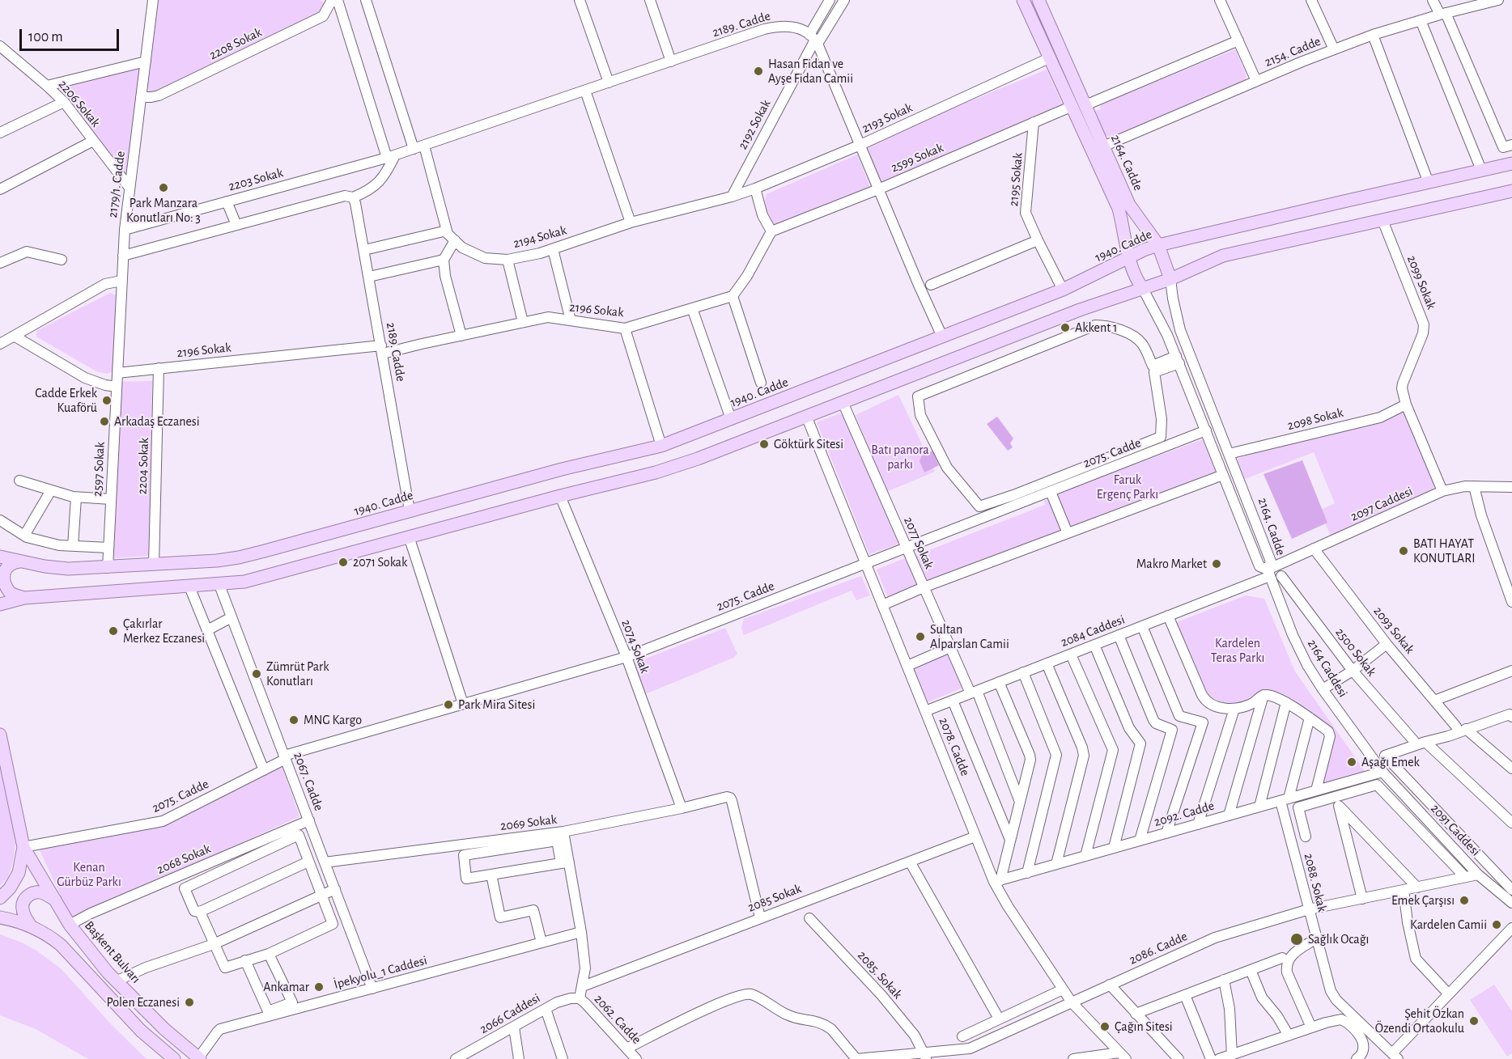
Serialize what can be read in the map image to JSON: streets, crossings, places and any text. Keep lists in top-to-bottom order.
{
  "streets": {
    "main road": ["2164. Cadde", "1940. Cadde", "Başkent Bulvarı"],
    "street": [
      "2189. Cadde",
      "2208 Sokak",
      "2154. Cadde",
      "2206 Sokak",
      "2193 Sokak",
      "2192 Sokak",
      "2599 Sokak",
      "2203 Sokak",
      "2195 Sokak",
      "2179/1. Cadde",
      "2194 Sokak",
      "2099 Sokak",
      "2196 Sokak",
      "2098 Sokak",
      "2075. Cadde",
      "2204 Sokak",
      "2597 Sokak",
      "2097 Caddesi",
      "2077 Sokak",
      "2093 Sokak",
      "2084 Caddesi",
      "2074 Sokak",
      "2500 Sokak",
      "2164 Caddesi",
      "2078. Cadde",
      "2067. Cadde",
      "2092. Cadde",
      "2069 Sokak",
      "2091 Caddesi",
      "2068 Sokak",
      "2088. Sokak",
      "2085 Sokak",
      "2086. Cadde",
      "İpekyolu_1 Caddesi",
      "2085. Sokak",
      "2066 Caddesi",
      "2062. Cadde"
    ]
  },
  "crossings": [
    ["2189. Cadde", "2192 Sokak"],
    ["2189. Cadde", "2203 Sokak"],
    ["2189. Cadde", "2194 Sokak"],
    ["2189. Cadde", "1940. Cadde"],
    ["2189. Cadde", "2196 Sokak"],
    ["2208 Sokak", "2179/1. Cadde"],
    ["2154. Cadde", "2164. Cadde"],
    ["2206 Sokak", "2179/1. Cadde"],
    ["2193 Sokak", "2192 Sokak"],
    ["2193 Sokak", "2164. Cadde"],
    ["2193 Sokak", "2194 Sokak"],
    ["2192 Sokak", "2194 Sokak"],
    ["2599 Sokak", "2164. Cadde"],
    ["2599 Sokak", "2195 Sokak"],
    ["2164. Cadde", "1940. Cadde"],
    ["2164. Cadde", "2098 Sokak"],
    ["2164. Cadde", "2075. Cadde"],
    ["2164. Cadde", "2097 Caddesi"],
    ["2164. Cadde", "2084 Caddesi"],
    ["2164. Cadde", "2164 Caddesi"],
    ["2203 Sokak", "2179/1. Cadde"],
    ["2195 Sokak", "1940. Cadde"],
    ["2179/1. Cadde", "2196 Sokak"],
    ["2179/1. Cadde", "2597 Sokak"],
    ["1940. Cadde", "2204 Sokak"],
    ["1940. Cadde", "2597 Sokak"],
    ["2099 Sokak", "2098 Sokak"],
    ["2099 Sokak", "2097 Caddesi"],
    ["2196 Sokak", "2204 Sokak"],
    ["2196 Sokak", "2597 Sokak"],
    ["2075. Cadde", "2077 Sokak"],
    ["2075. Cadde", "2074 Sokak"],
    ["2075. Cadde", "2078. Cadde"],
    ["2075. Cadde", "2067. Cadde"],
    ["2075. Cadde", "Başkent Bulvarı"],
    ["2097 Caddesi", "2093 Sokak"],
    ["2097 Caddesi", "2084 Caddesi"],
    ["2097 Caddesi", "2164 Caddesi"],
    ["2077 Sokak", "2084 Caddesi"],
    ["2084 Caddesi", "2164 Caddesi"],
    ["2084 Caddesi", "2078. Cadde"],
    ["2074 Sokak", "2069 Sokak"],
    ["2164 Caddesi", "2092. Cadde"],
    ["2164 Caddesi", "2091 Caddesi"],
    ["2078. Cadde", "2092. Cadde"],
    ["2078. Cadde", "2085 Sokak"],
    ["2078. Cadde", "2086. Cadde"],
    ["2067. Cadde", "2069 Sokak"],
    ["2067. Cadde", "2068 Sokak"],
    ["2067. Cadde", "İpekyolu_1 Caddesi"],
    ["2092. Cadde", "2091 Caddesi"],
    ["2092. Cadde", "2088. Sokak"],
    ["2069 Sokak", "2085 Sokak"],
    ["2091 Caddesi", "2086. Cadde"],
    ["2068 Sokak", "Başkent Bulvarı"],
    ["2088. Sokak", "2086. Cadde"],
    ["2086. Cadde", "2085. Sokak"],
    ["Başkent Bulvarı", "İpekyolu_1 Caddesi"],
    ["2066 Caddesi", "2062. Cadde"]
  ],
  "parks": [
    "Batı panora parkı",
    "Faruk Ergenç Parkı",
    "Kardelen Teras Parkı",
    "Kenan Gürbüz Parkı"
  ],
  "places": [
    "Hasan Fidan ve Ayşe Fidan Camii",
    "Park Manzara Konutları No: 3",
    "Akkent 1",
    "Cadde Erkek Kuaförü",
    "Arkadaş Eczanesi",
    "Göktürk Sitesi",
    "BATI HAYAT KONUTLARI",
    "2071 Sokak",
    "Makro Market",
    "Çakırlar Merkez Eczanesi",
    "Sultan Alparslan Camii",
    "Zümrüt Park Konutları",
    "Park Mira Sitesi",
    "MNG Kargo",
    "Aşağı Emek",
    "Emek Çarşısı",
    "Kardelen Camii",
    "Sağlık Ocağı",
    "Ankamar",
    "Polen Eczanesi",
    "Şehit Özkan Özendi Ortaokulu",
    "Çağın Sitesi"
  ],
  "scale_bar": "100 m"
}
